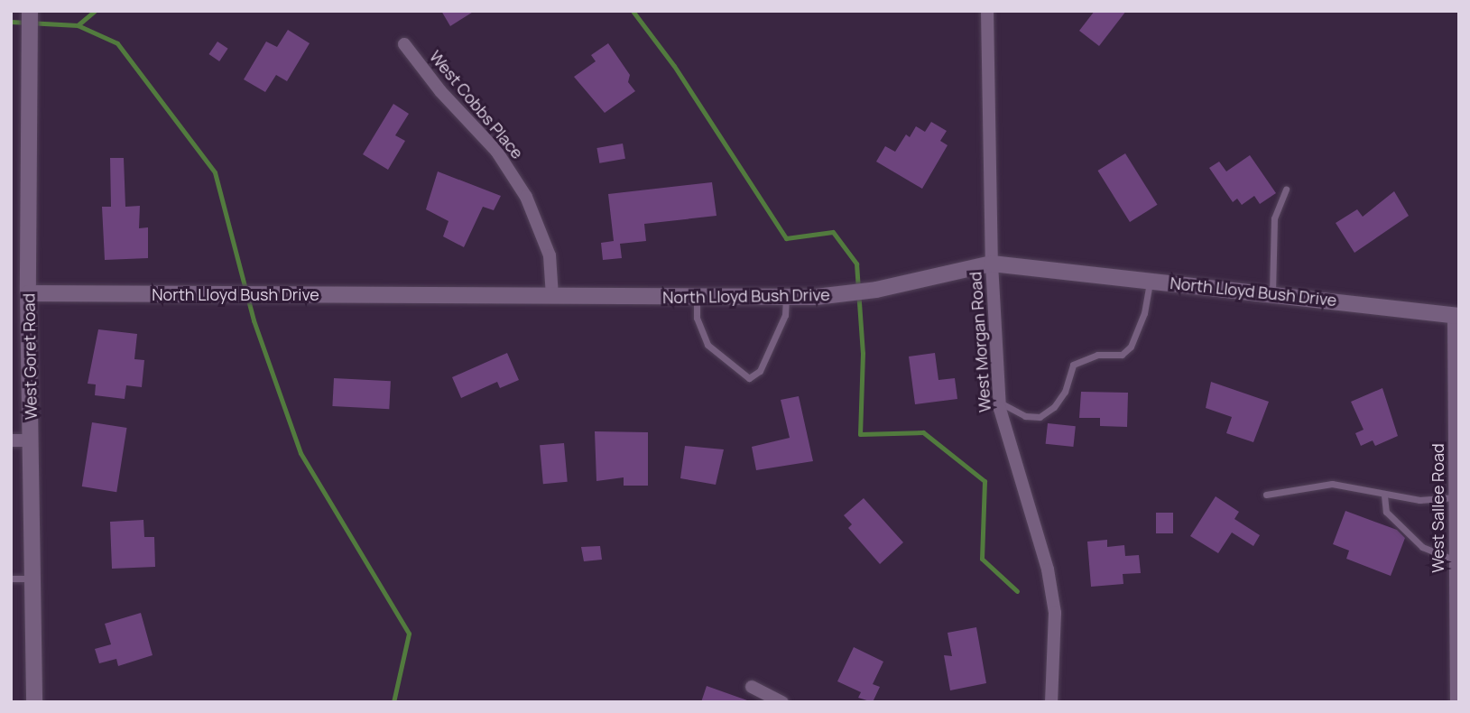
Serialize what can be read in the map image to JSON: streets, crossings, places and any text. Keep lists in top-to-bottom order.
{
  "streets": {
    "street": [
      "West Cobbs Place",
      "North Lloyd Bush Drive",
      "West Morgan Road",
      "West Goret Road",
      "West Sallee Road"
    ]
  },
  "crossings": [
    ["West Cobbs Place", "North Lloyd Bush Drive"],
    ["North Lloyd Bush Drive", "West Morgan Road"],
    ["North Lloyd Bush Drive", "West Goret Road"],
    ["North Lloyd Bush Drive", "West Sallee Road"]
  ]
}
